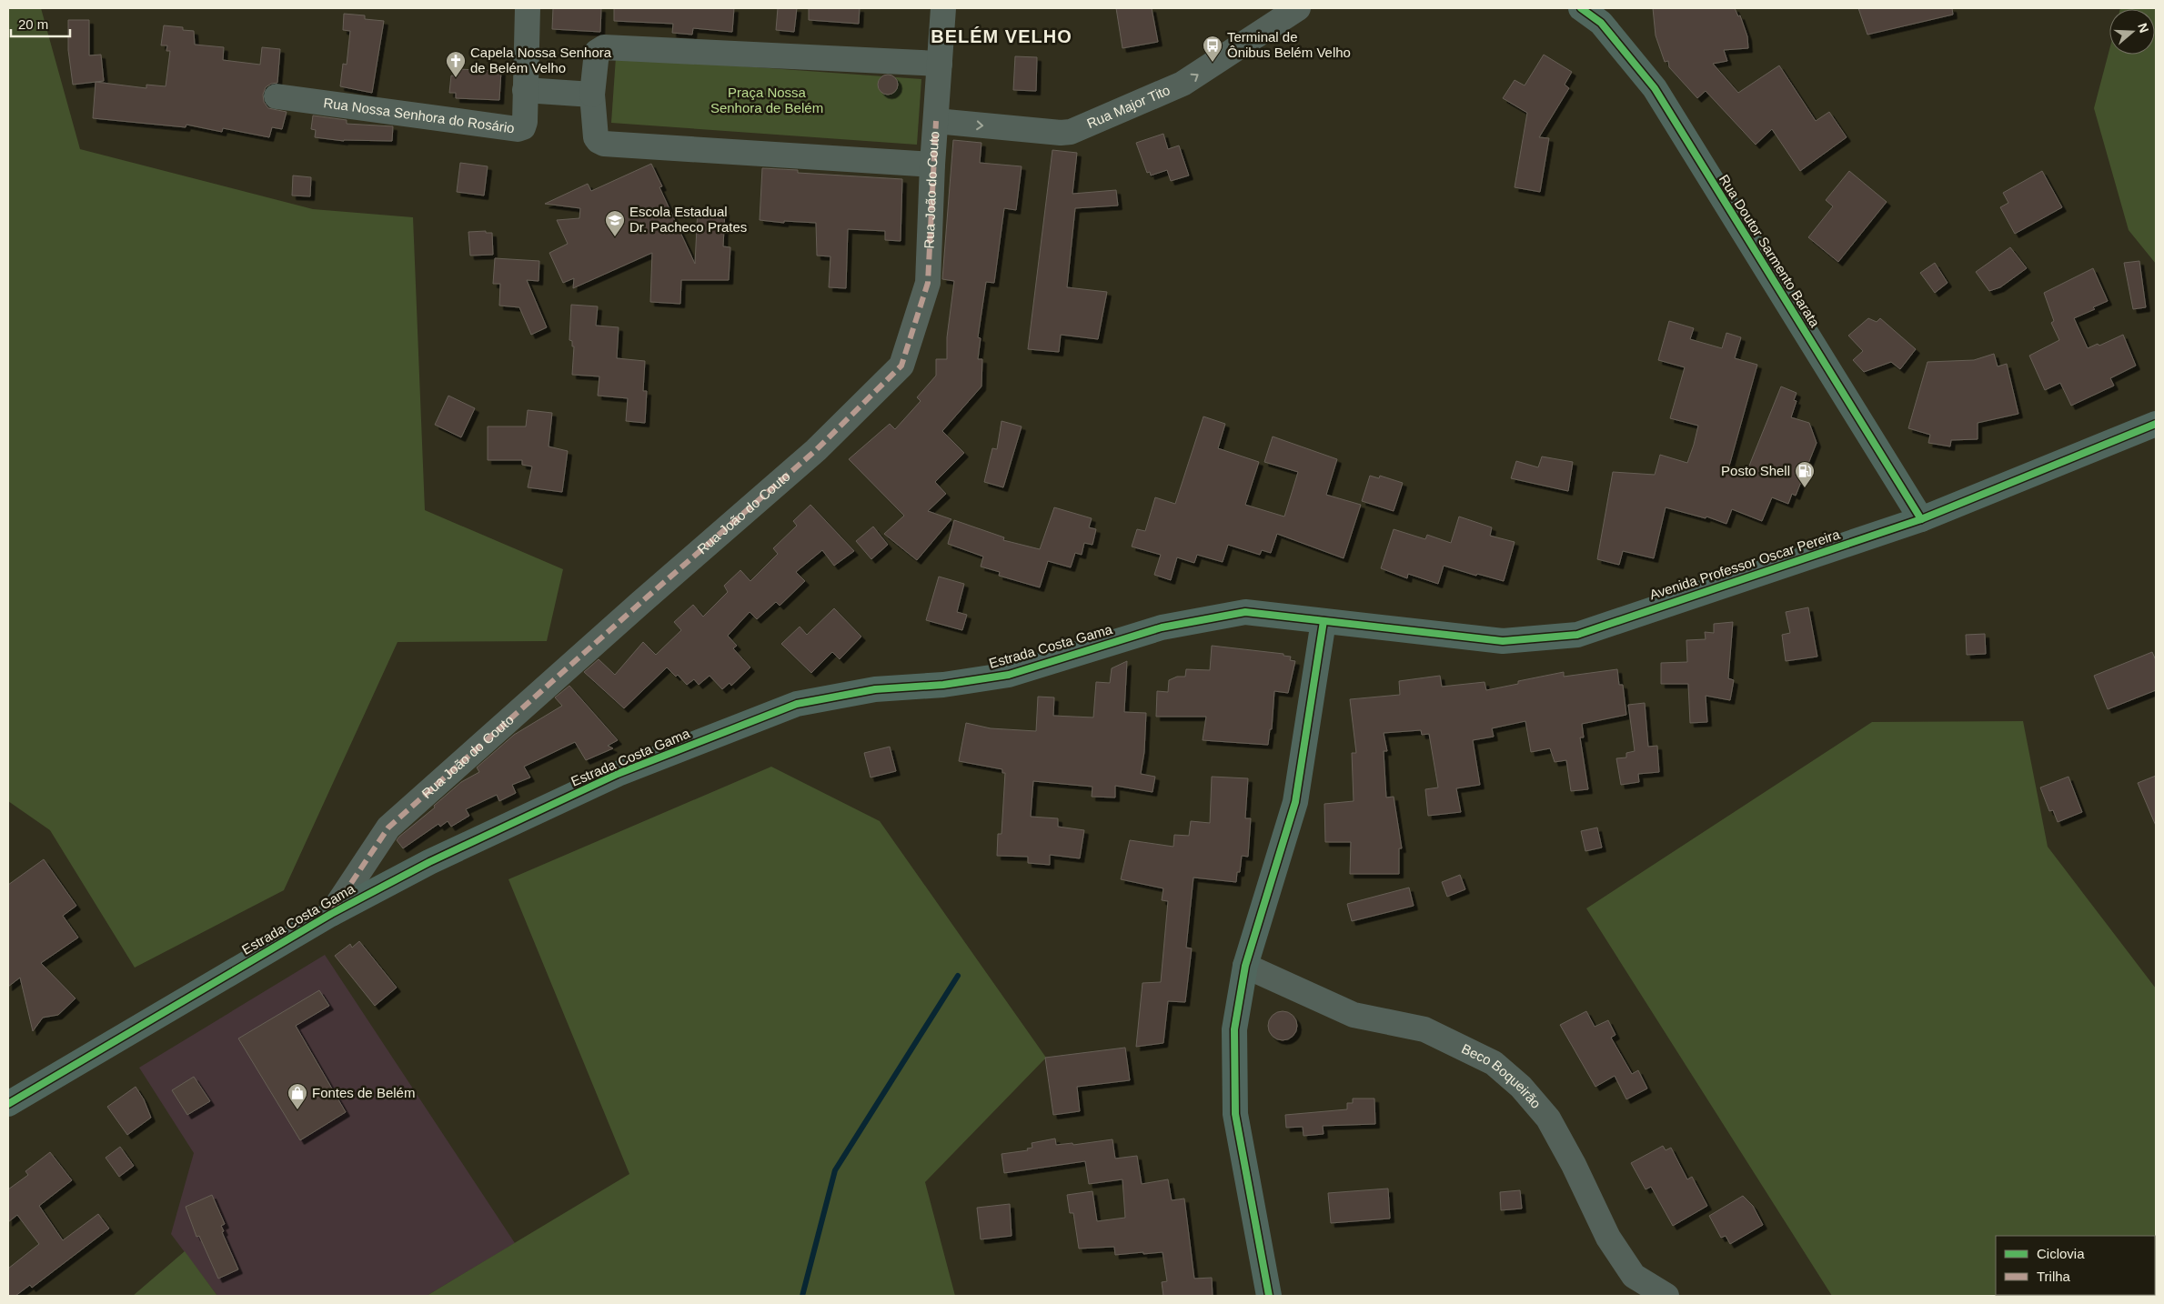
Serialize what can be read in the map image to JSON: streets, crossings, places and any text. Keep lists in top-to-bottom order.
{
  "streets": {
    "main road": ["Rua Doutor Sarmento Barata", "Avenida Professor Oscar Pereira", "Estrada Costa Gama"],
    "street": [
      "Rua Major Tito",
      "Rua Nossa Senhora do Rosário",
      "Rua João do Couto",
      "Beco Boqueirão"
    ]
  },
  "crossings": [
    ["Rua Major Tito", "Rua João do Couto"],
    ["Rua João do Couto", "Estrada Costa Gama"],
    ["Rua Doutor Sarmento Barata", "Avenida Professor Oscar Pereira"],
    ["Avenida Professor Oscar Pereira", "Estrada Costa Gama"]
  ],
  "one_way": ["Rua Major Tito"],
  "districts": ["BELÉM VELHO"],
  "parks": ["Praça Nossa Senhora de Belém"],
  "places": {
    "bus stop": ["Terminal de Ônibus Belém Velho"],
    "church": ["Capela Nossa Senhora de Belém Velho"],
    "school or university": ["Escola Estadual Dr. Pacheco Prates"],
    "fuel station": ["Posto Shell"],
    "shop": ["Fontes de Belém"]
  },
  "legend": ["Ciclovia", "Trilha"],
  "scale_bar": "20 m",
  "north": "right"
}
